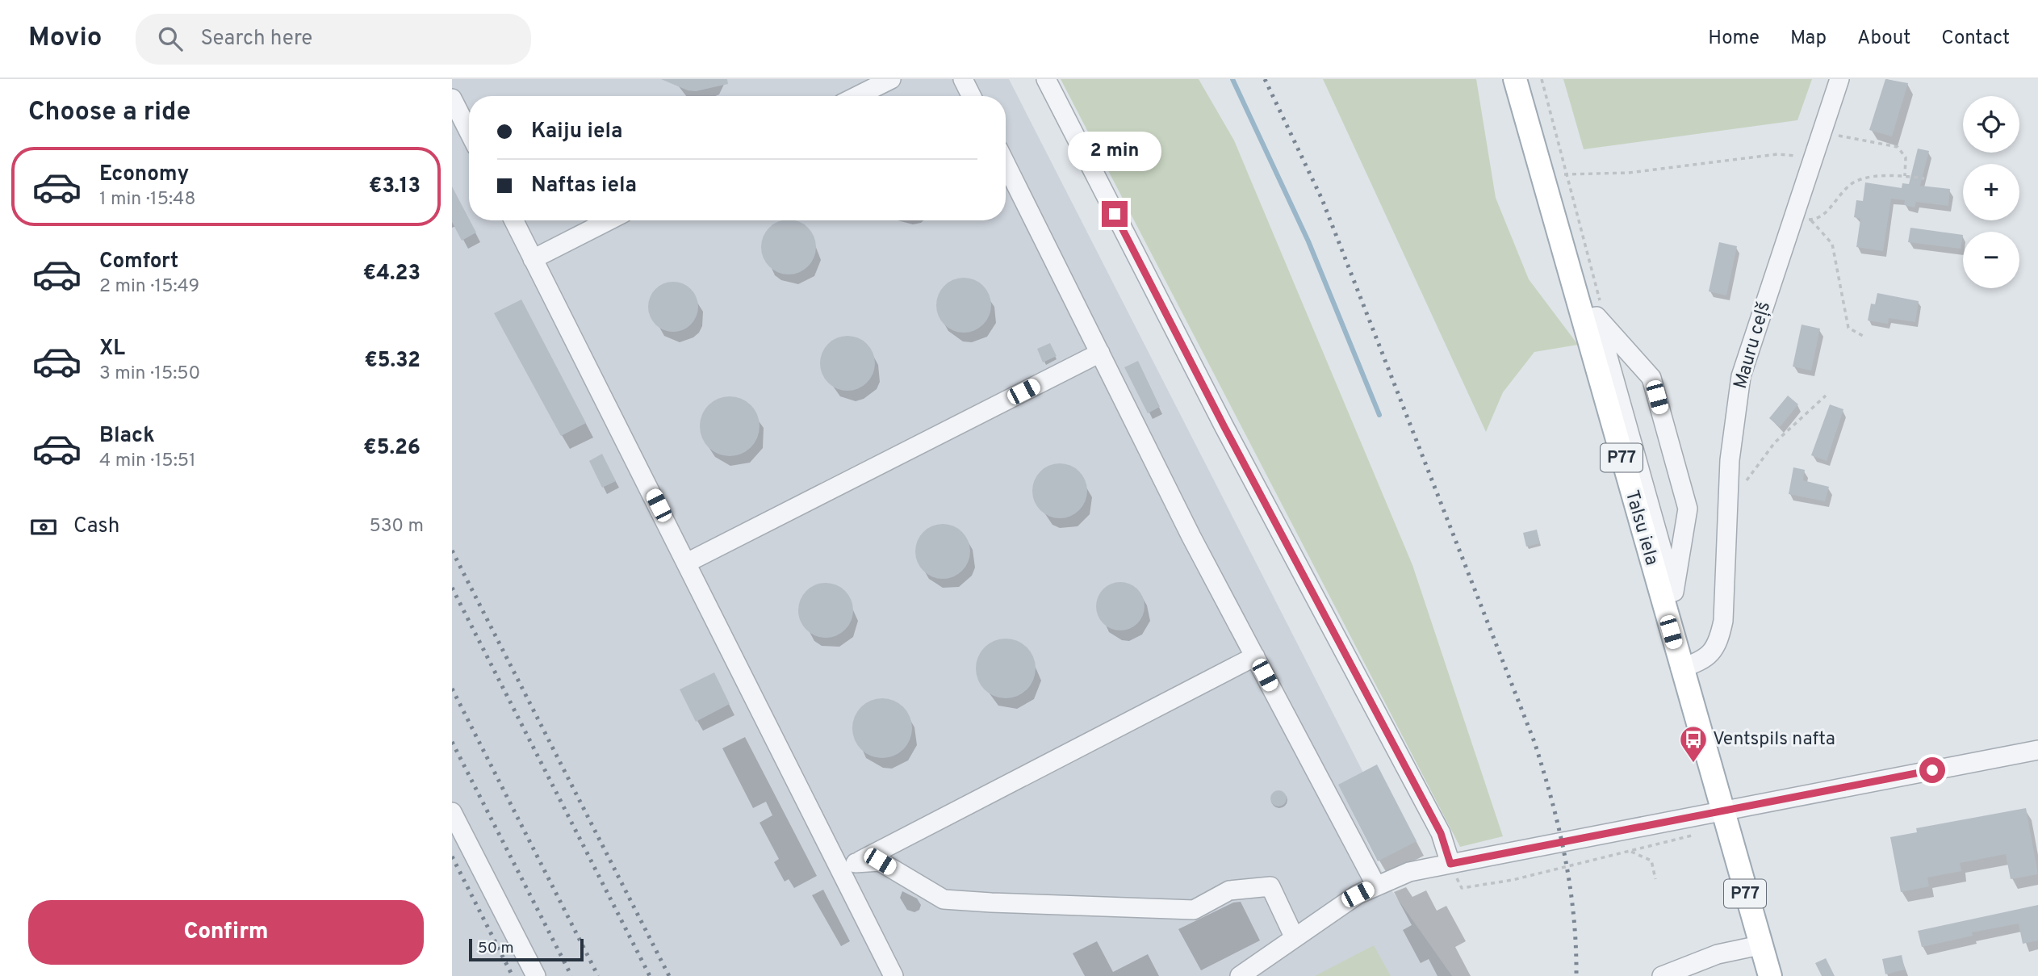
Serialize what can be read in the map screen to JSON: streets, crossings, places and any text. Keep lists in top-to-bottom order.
{
  "streets": {
    "main road": ["P77", "Talsu iela"],
    "street": ["Mauru ceļš"]
  },
  "crossings": [
    ["Mauru ceļš", "Talsu iela"]
  ],
  "places": {
    "bus stop": ["Ventspils nafta"]
  },
  "scale_bar": "50 m",
  "page": {
    "header": "Movio",
    "search": "Search here",
    "nav": [
      "Home",
      "Map",
      "About",
      "Contact"
    ],
    "heading": "Choose a ride",
    "map_buttons": ["+", "−"],
    "banner": ["Kaiju iela", "Naftas iela"],
    "bubble": "2 min",
    "list": [
      {
        "name": "Economy",
        "note": "1 min · 15:48",
        "value": "€3.13"
      },
      {
        "name": "Comfort",
        "note": "2 min · 15:49",
        "value": "€4.23"
      },
      {
        "name": "XL",
        "note": "3 min · 15:50",
        "value": "€5.32"
      },
      {
        "name": "Black",
        "note": "4 min · 15:51",
        "value": "€5.26"
      }
    ],
    "pay": ["Cash", "530 m"],
    "buttons": "Confirm",
    "scale": "50 m"
  }
}
